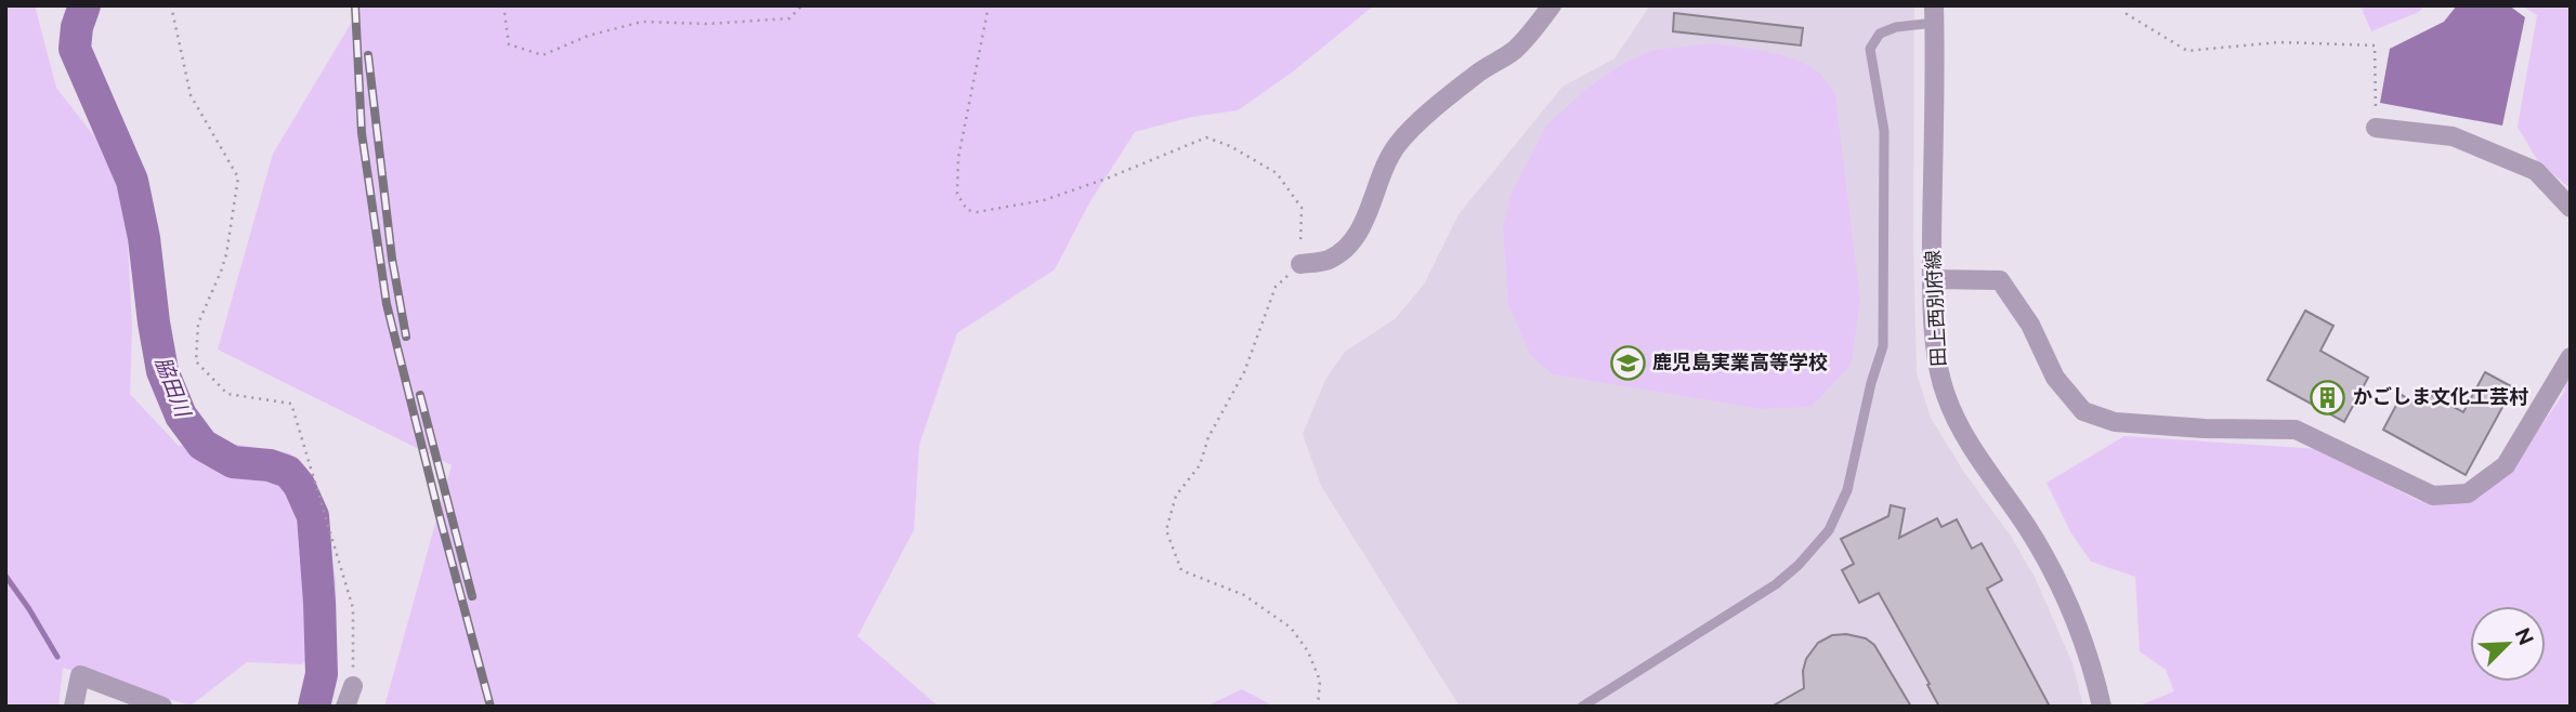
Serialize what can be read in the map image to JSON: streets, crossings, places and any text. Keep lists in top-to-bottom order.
{
  "streets": {
    "street": ["田上西別府線"]
  },
  "water": ["脇田川"],
  "places": {
    "school or university": ["鹿児島実業高等学校"],
    "building": ["かごしま文化工芸村"]
  },
  "north": "top right"
}
